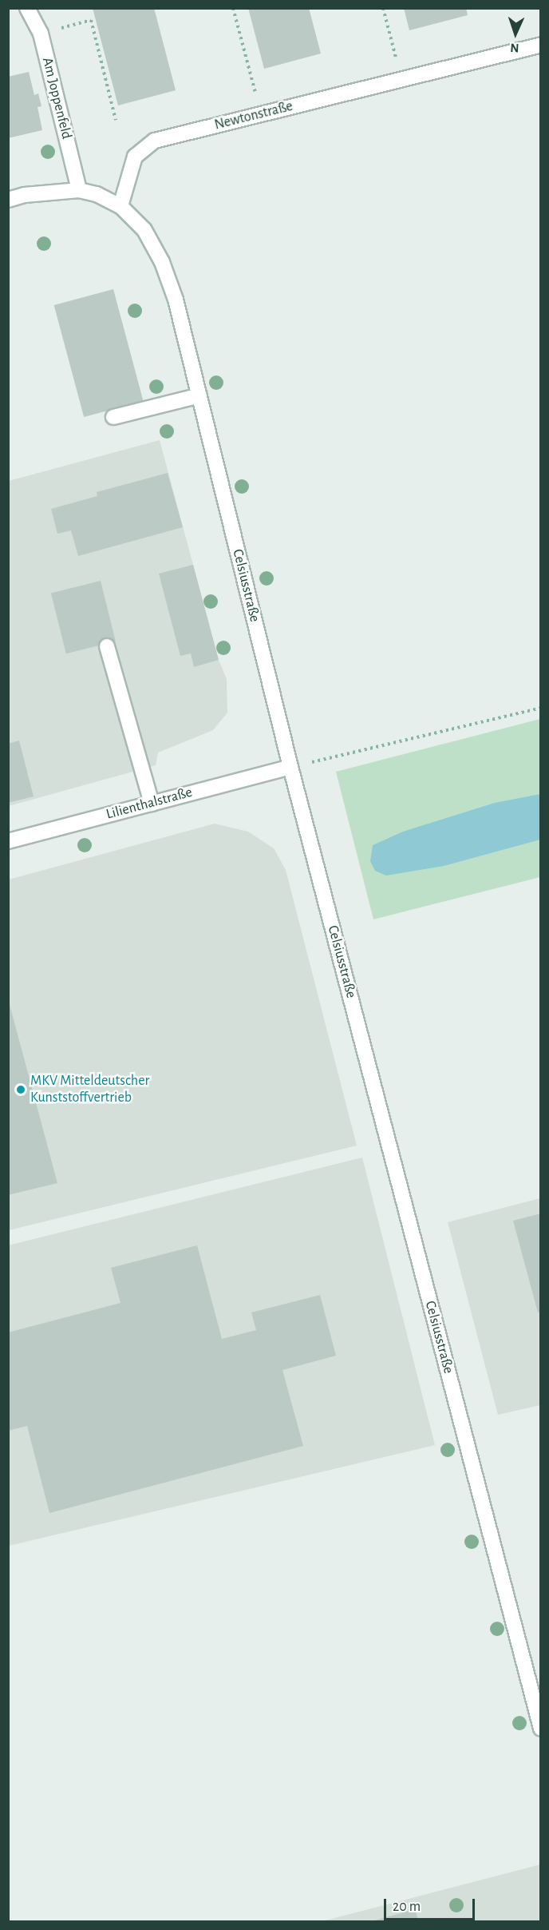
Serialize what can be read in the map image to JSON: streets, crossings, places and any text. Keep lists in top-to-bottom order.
{
  "streets": {
    "street": [
      "Am Joppenfeld",
      "Newtonstraße",
      "Celsiusstraße",
      "Lilienthalstraße"
    ]
  },
  "crossings": [
    ["Newtonstraße", "Celsiusstraße"],
    ["Celsiusstraße", "Lilienthalstraße"]
  ],
  "places": ["MKV Mitteldeutscher Kunststoffvertrieb"],
  "scale_bar": "20 m",
  "north": "bottom"
}
